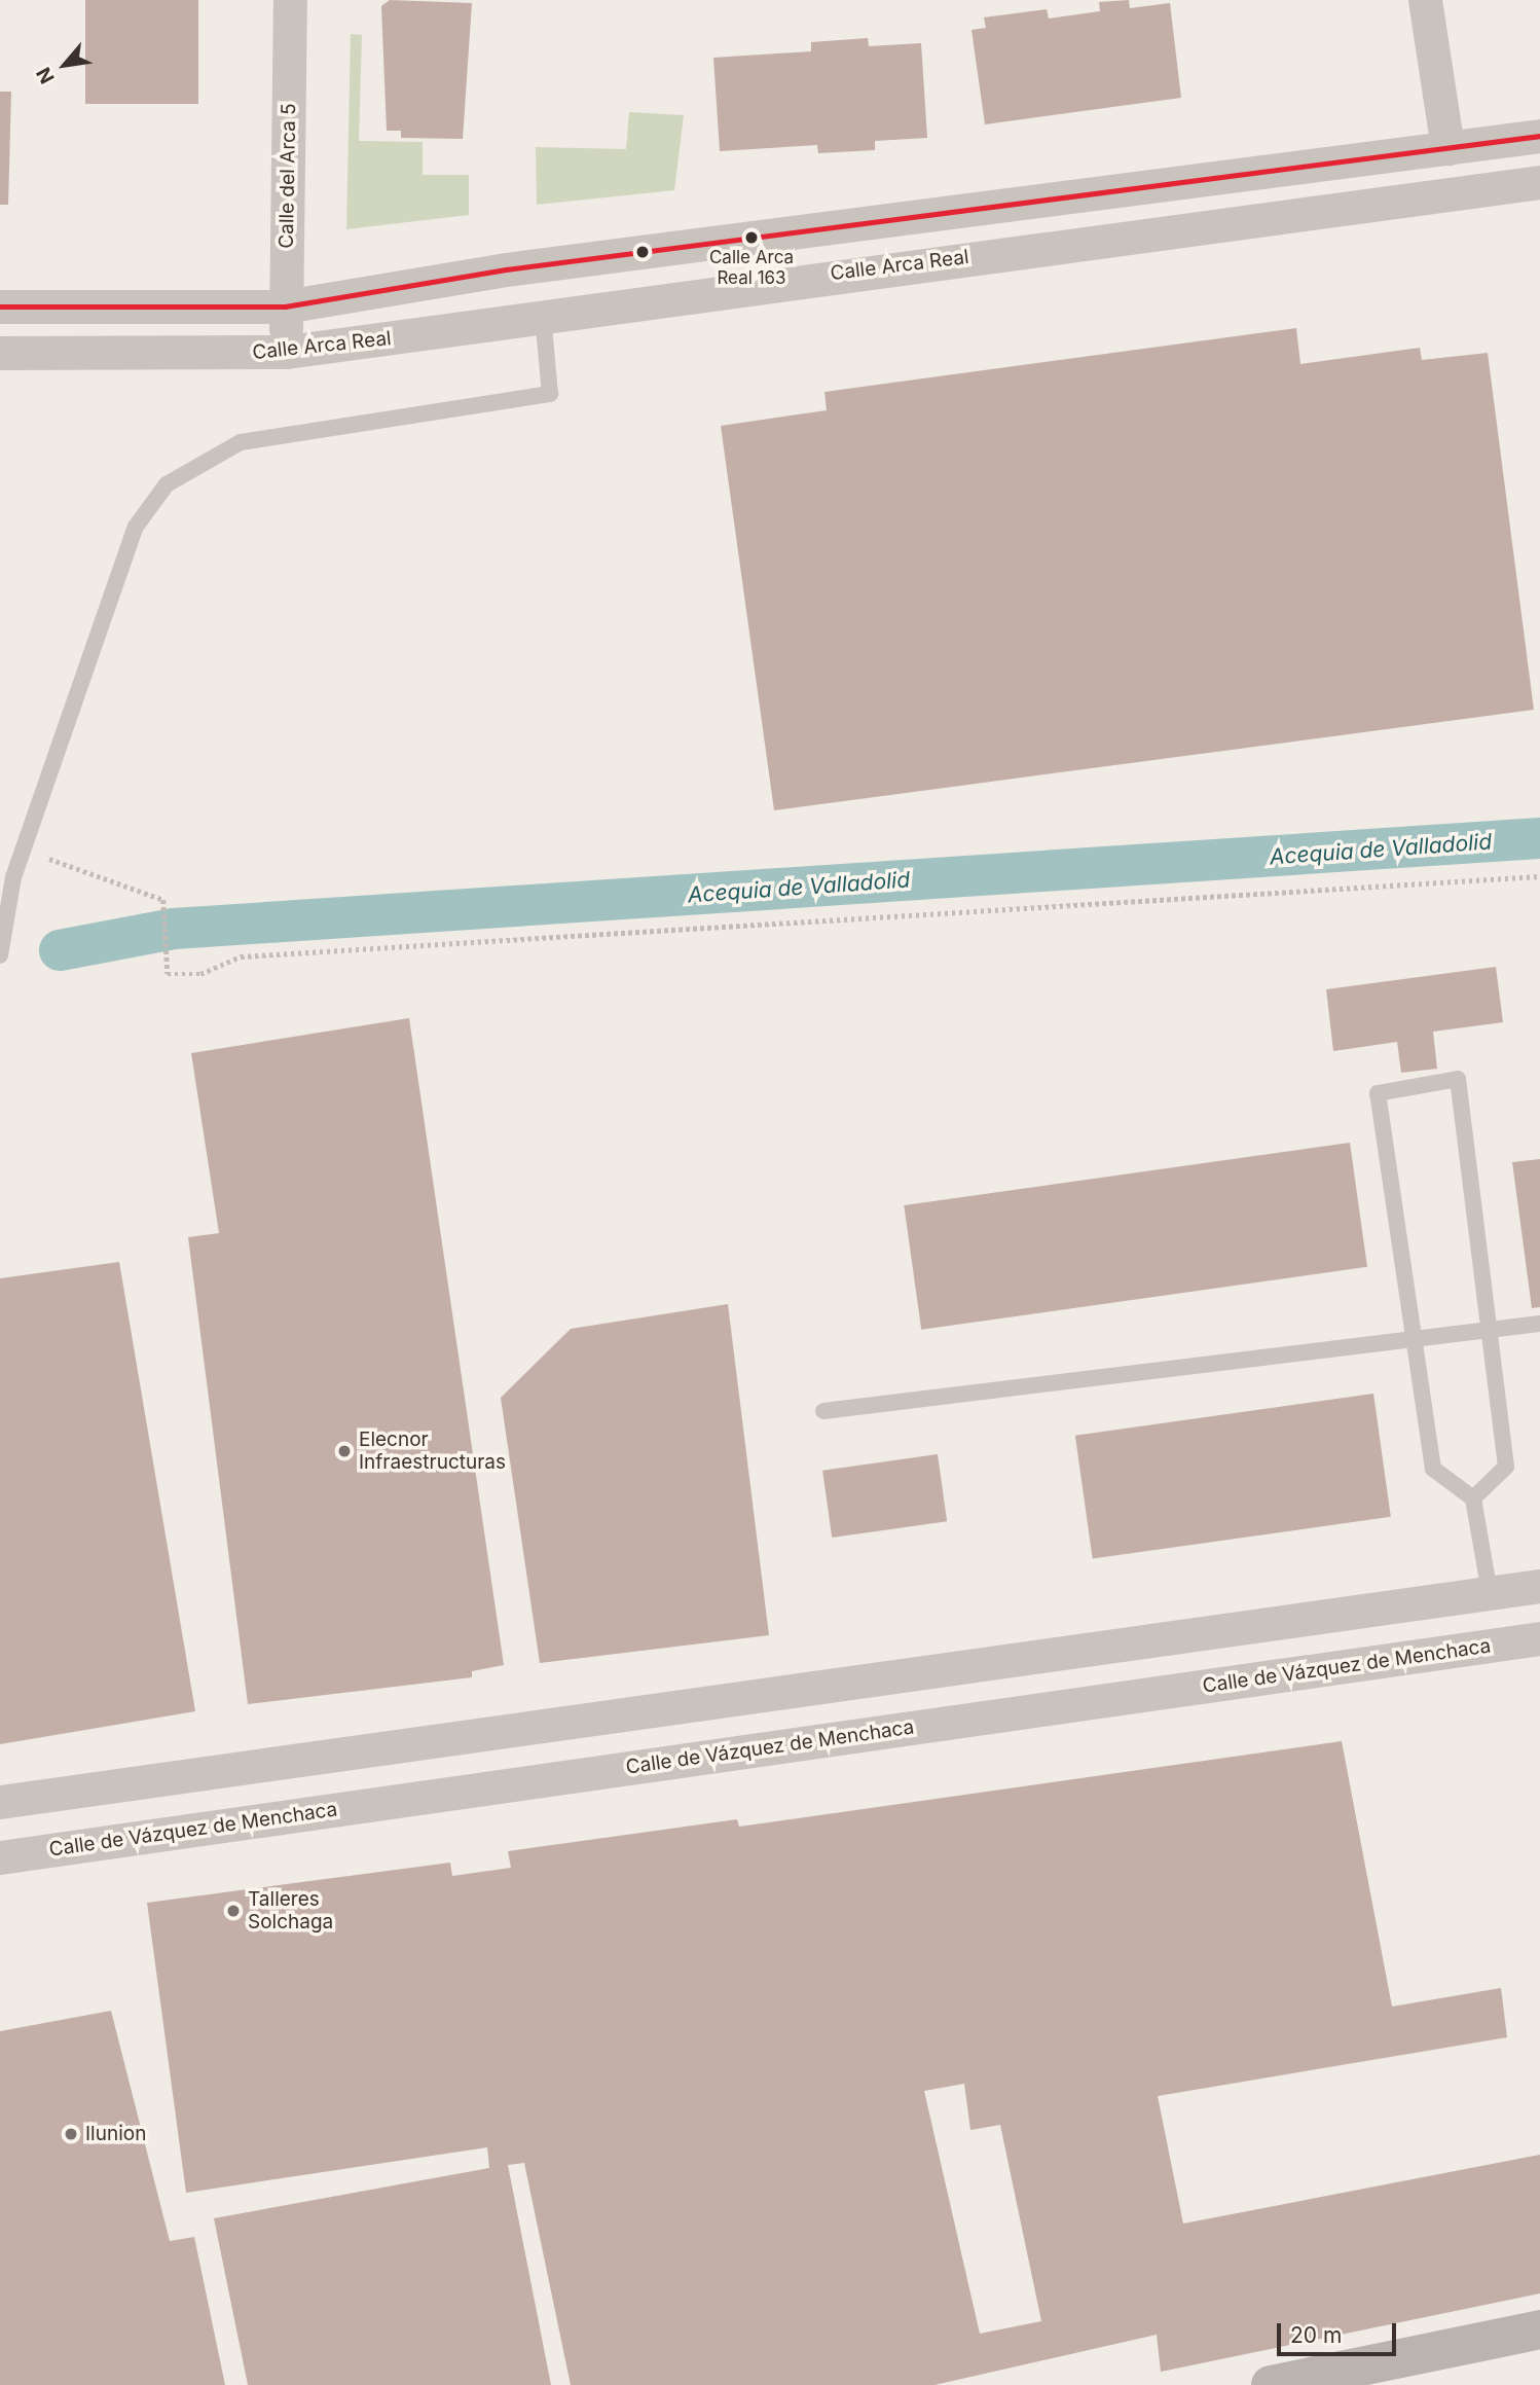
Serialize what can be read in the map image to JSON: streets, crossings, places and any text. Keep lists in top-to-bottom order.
{
  "streets": {
    "street": ["Calle del Arca 5", "Calle Arca Real", "Calle de Vázquez de Menchaca"]
  },
  "crossings": [
    ["Calle del Arca 5", "Calle Arca Real"]
  ],
  "water": ["Acequia de Valladolid"],
  "places": [
    "Calle Arca Real 163",
    "Elecnor Infraestructuras",
    "Talleres Solchaga",
    "Ilunion"
  ],
  "scale_bar": "20 m",
  "north": "bottom left"
}
